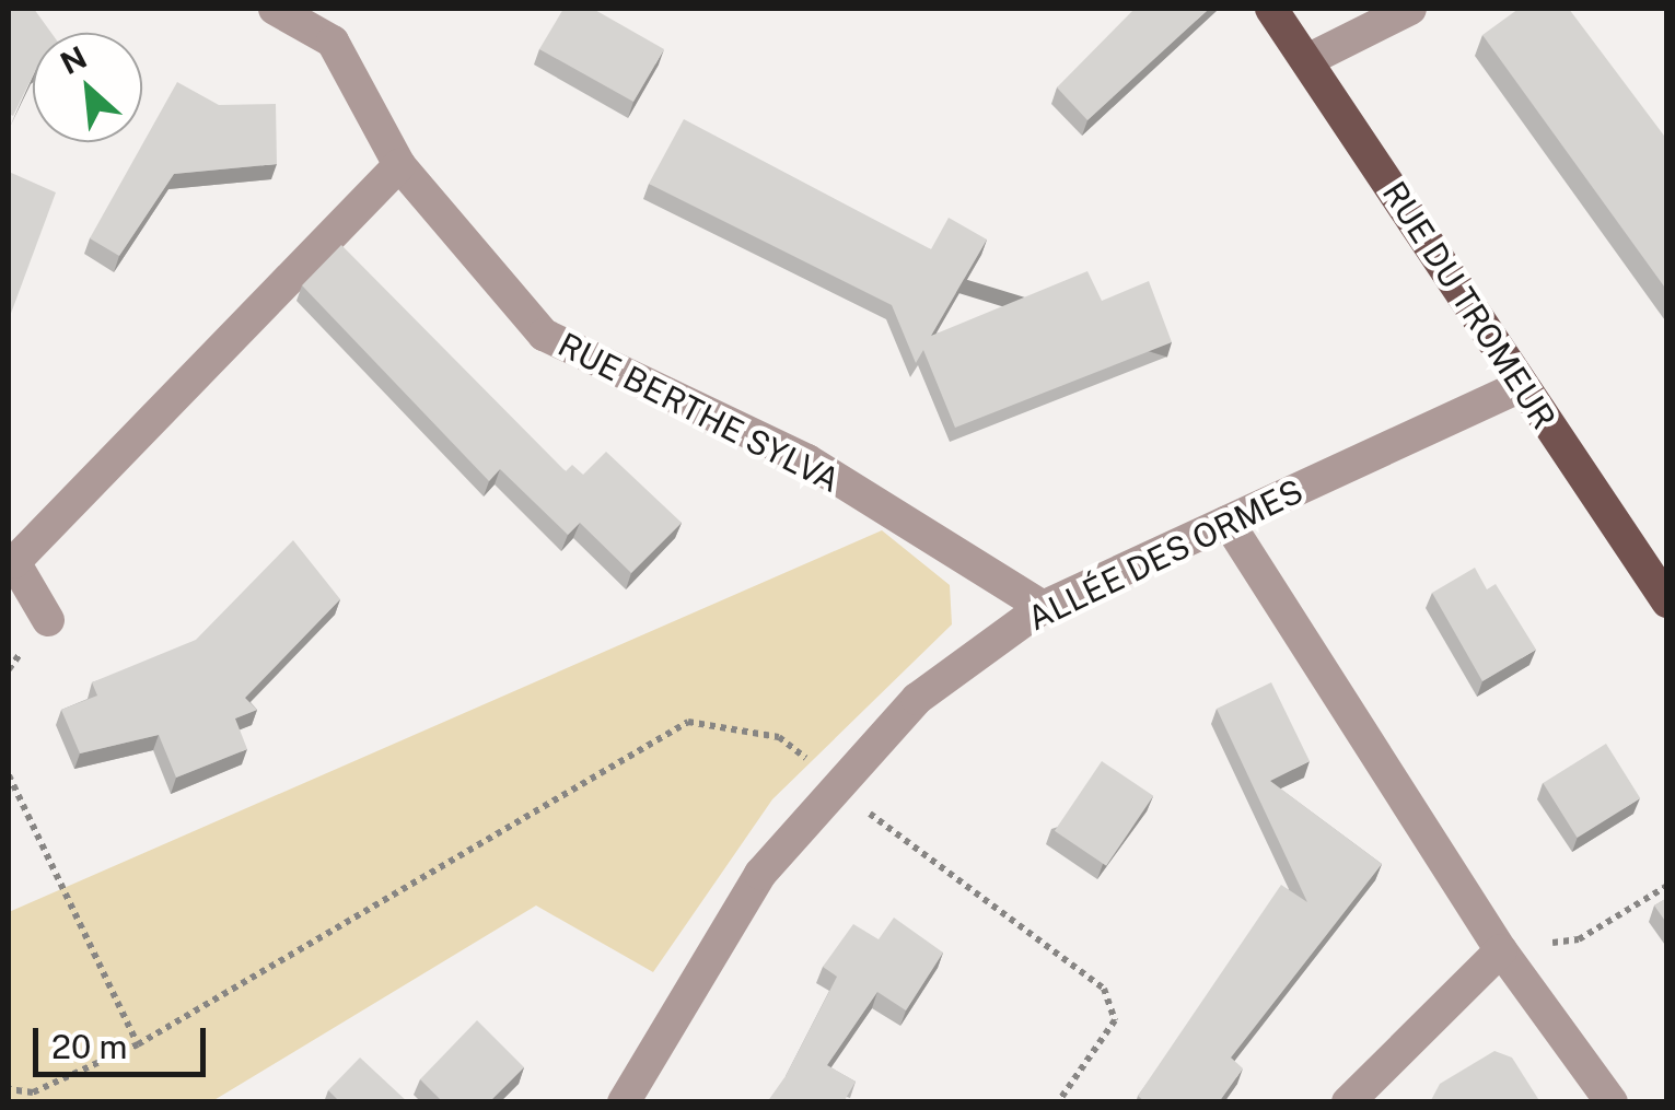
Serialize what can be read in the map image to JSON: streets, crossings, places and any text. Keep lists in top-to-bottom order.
{
  "streets": {
    "main road": ["RUE DU TROMEUR"],
    "street": ["RUE BERTHE SYLVA", "ALLÉE DES ORMES"]
  },
  "crossings": [
    ["RUE DU TROMEUR", "ALLÉE DES ORMES"],
    ["RUE BERTHE SYLVA", "ALLÉE DES ORMES"]
  ],
  "scale_bar": "20 m",
  "north": "top left"
}
